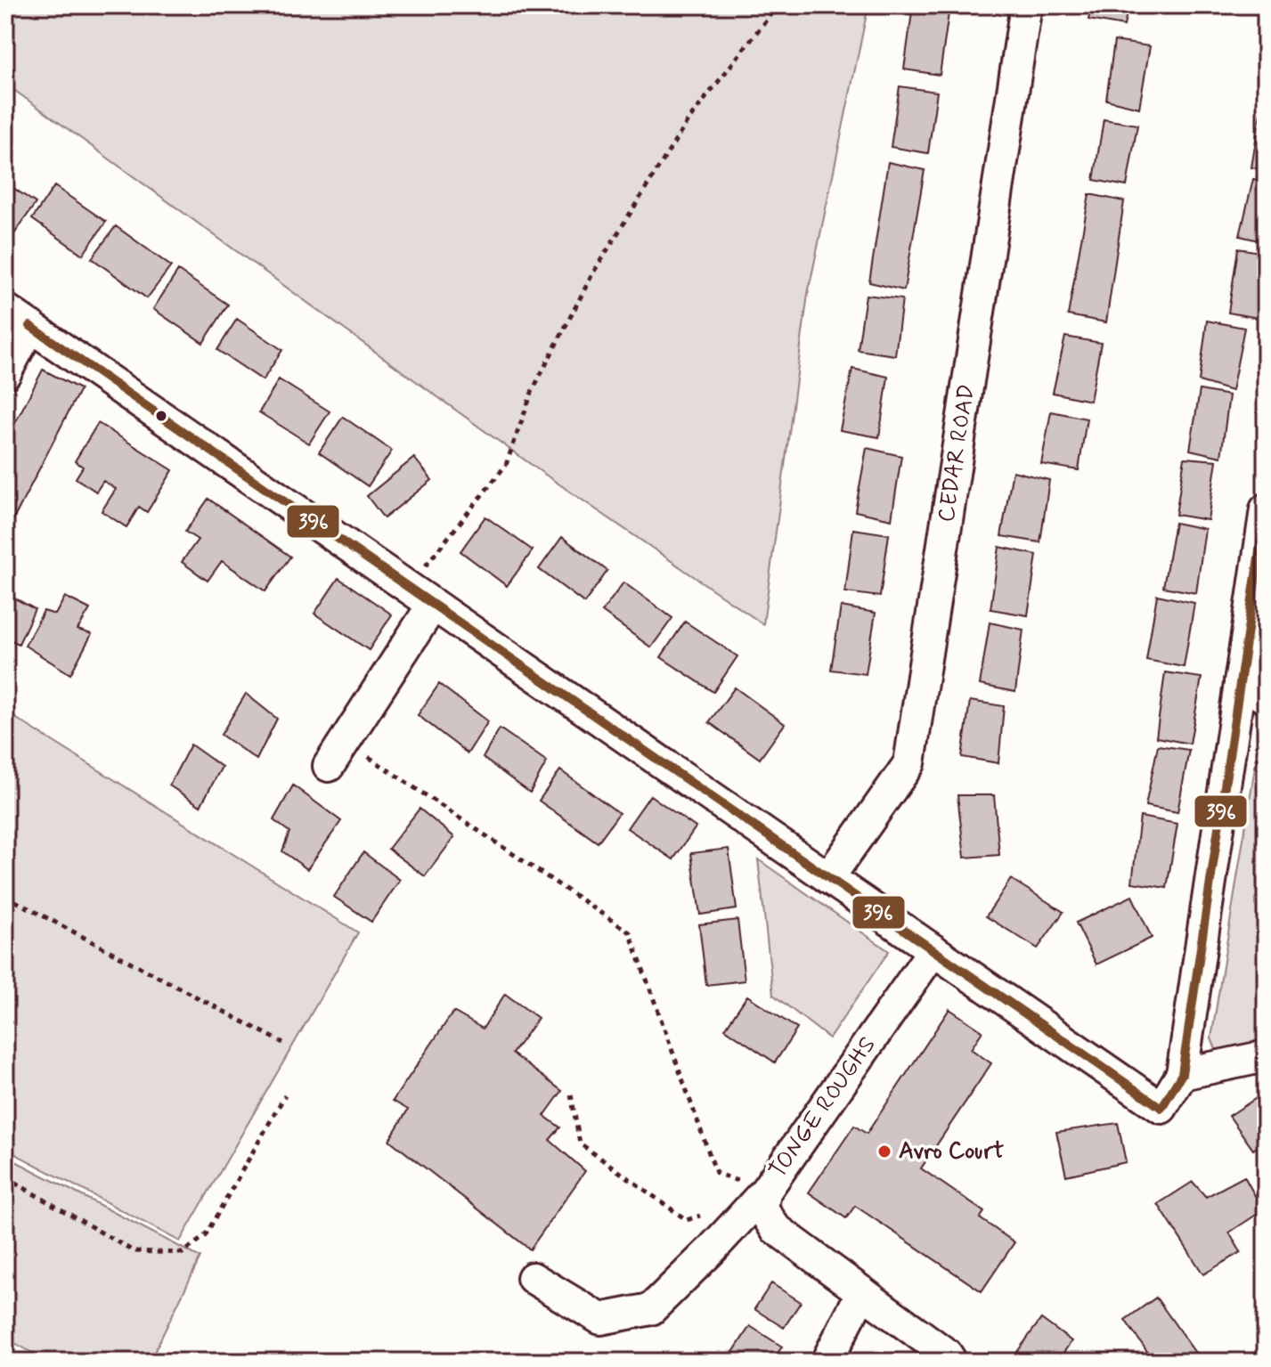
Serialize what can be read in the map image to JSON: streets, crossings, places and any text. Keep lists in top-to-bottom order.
{
  "streets": {
    "street": ["CEDAR ROAD", "TONGE ROUGHS"]
  },
  "places": ["Avro Court"],
  "lines": ["transit line 396"]
}
